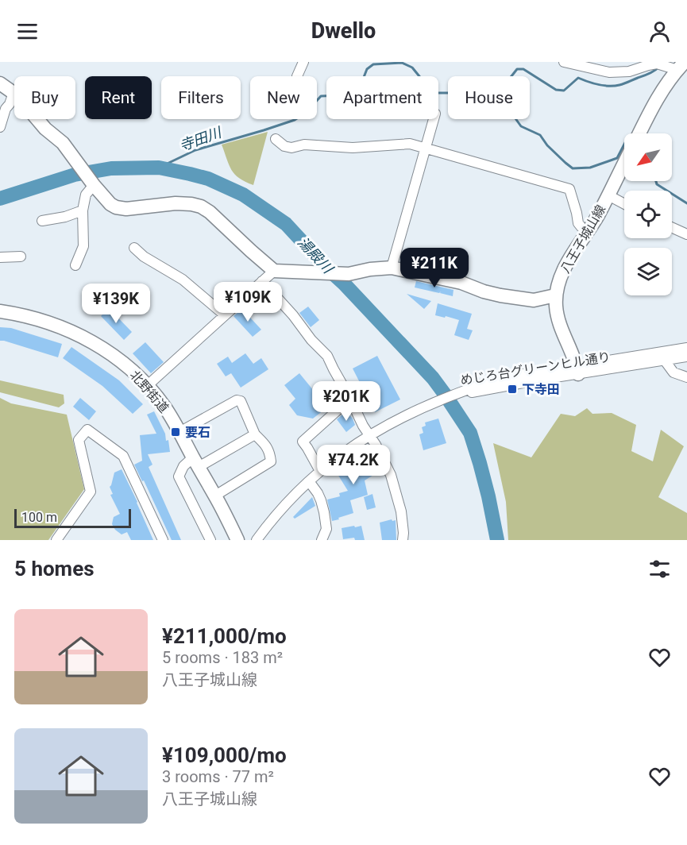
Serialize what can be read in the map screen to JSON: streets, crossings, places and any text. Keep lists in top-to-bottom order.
{
  "streets": {
    "main road": ["八王子城山線", "北野街道"],
    "street": ["めじろ台グリーンヒル通り"]
  },
  "water": ["寺田川", "湯殿川"],
  "places": {
    "transit": ["下寺田", "要石"]
  },
  "scale_bar": "100 m",
  "north": "bottom left",
  "page": {
    "header": "Dwello",
    "chip": [
      "Buy",
      "Rent",
      "Filters",
      "New",
      "Apartment",
      "House"
    ],
    "price": [
      "¥211K",
      "¥109K",
      "¥139K",
      "¥201K",
      "¥74.2K"
    ],
    "scale": "100 m",
    "heading": "5 homes",
    "list": [
      {
        "name": "¥211,000/mo",
        "note": "5 rooms · 183 m² · 八王子城山線"
      },
      {
        "name": "¥109,000/mo",
        "note": "3 rooms · 77 m² · 八王子城山線"
      }
    ]
  }
}
